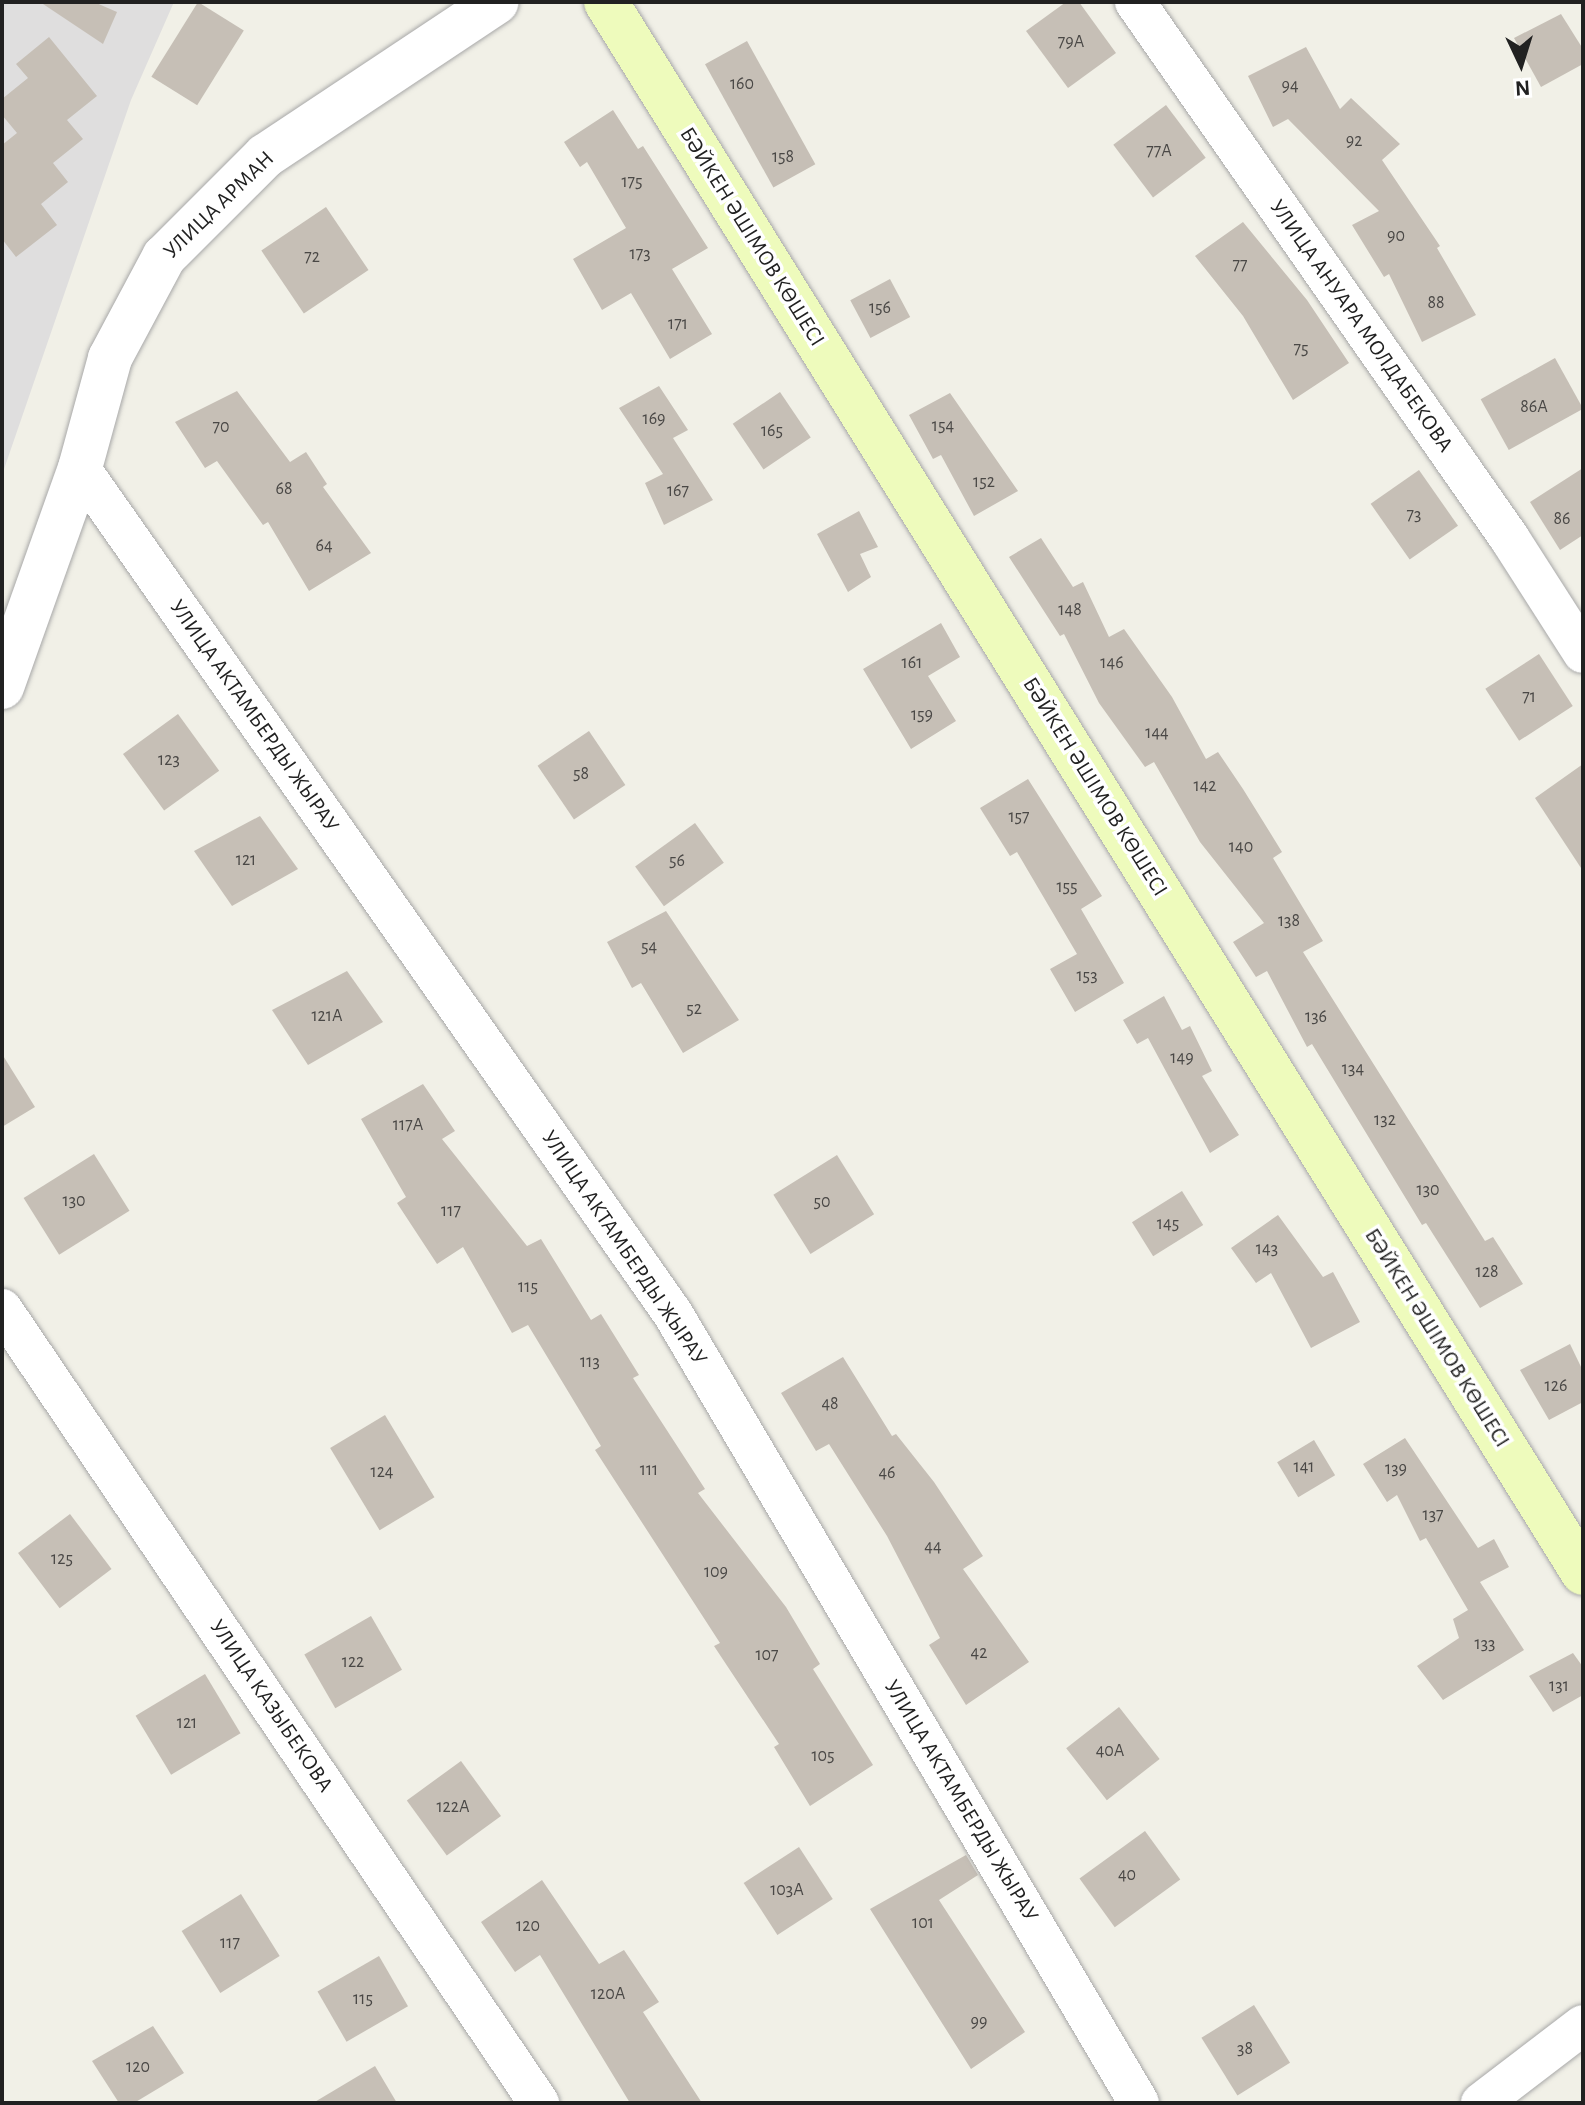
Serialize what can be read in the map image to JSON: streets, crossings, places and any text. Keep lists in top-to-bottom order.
{
  "streets": {
    "main road": ["БӘЙКЕН ӘШІМОВ КӨШЕСІ"],
    "street": [
      "УЛИЦА АРМАН",
      "УЛИЦА АНУАРА МОЛДАБЕКОВА",
      "УЛИЦА АКТАМБЕРДЫ ЖЫРАУ",
      "УЛИЦА КАЗЫБЕКОВА"
    ]
  },
  "crossings": [
    ["УЛИЦА АРМАН", "УЛИЦА АКТАМБЕРДЫ ЖЫРАУ"]
  ],
  "house_numbers": [
    "79А",
    "160",
    "94",
    "92",
    "77А",
    "158",
    "175",
    "90",
    "173",
    "72",
    "77",
    "88",
    "156",
    "171",
    "75",
    "86А",
    "169",
    "154",
    "70",
    "165",
    "152",
    "68",
    "167",
    "73",
    "86",
    "64",
    "148",
    "161",
    "146",
    "71",
    "159",
    "144",
    "123",
    "58",
    "142",
    "157",
    "140",
    "121",
    "56",
    "155",
    "138",
    "54",
    "153",
    "52",
    "121А",
    "136",
    "149",
    "134",
    "132",
    "117А",
    "130",
    "130",
    "50",
    "117",
    "145",
    "143",
    "128",
    "115",
    "113",
    "126",
    "48",
    "141",
    "139",
    "111",
    "124",
    "46",
    "137",
    "44",
    "125",
    "109",
    "133",
    "42",
    "107",
    "122",
    "131",
    "121",
    "40А",
    "105",
    "122А",
    "40",
    "103А",
    "101",
    "120",
    "117",
    "120А",
    "115",
    "99",
    "38",
    "120"
  ],
  "north": "bottom"
}
